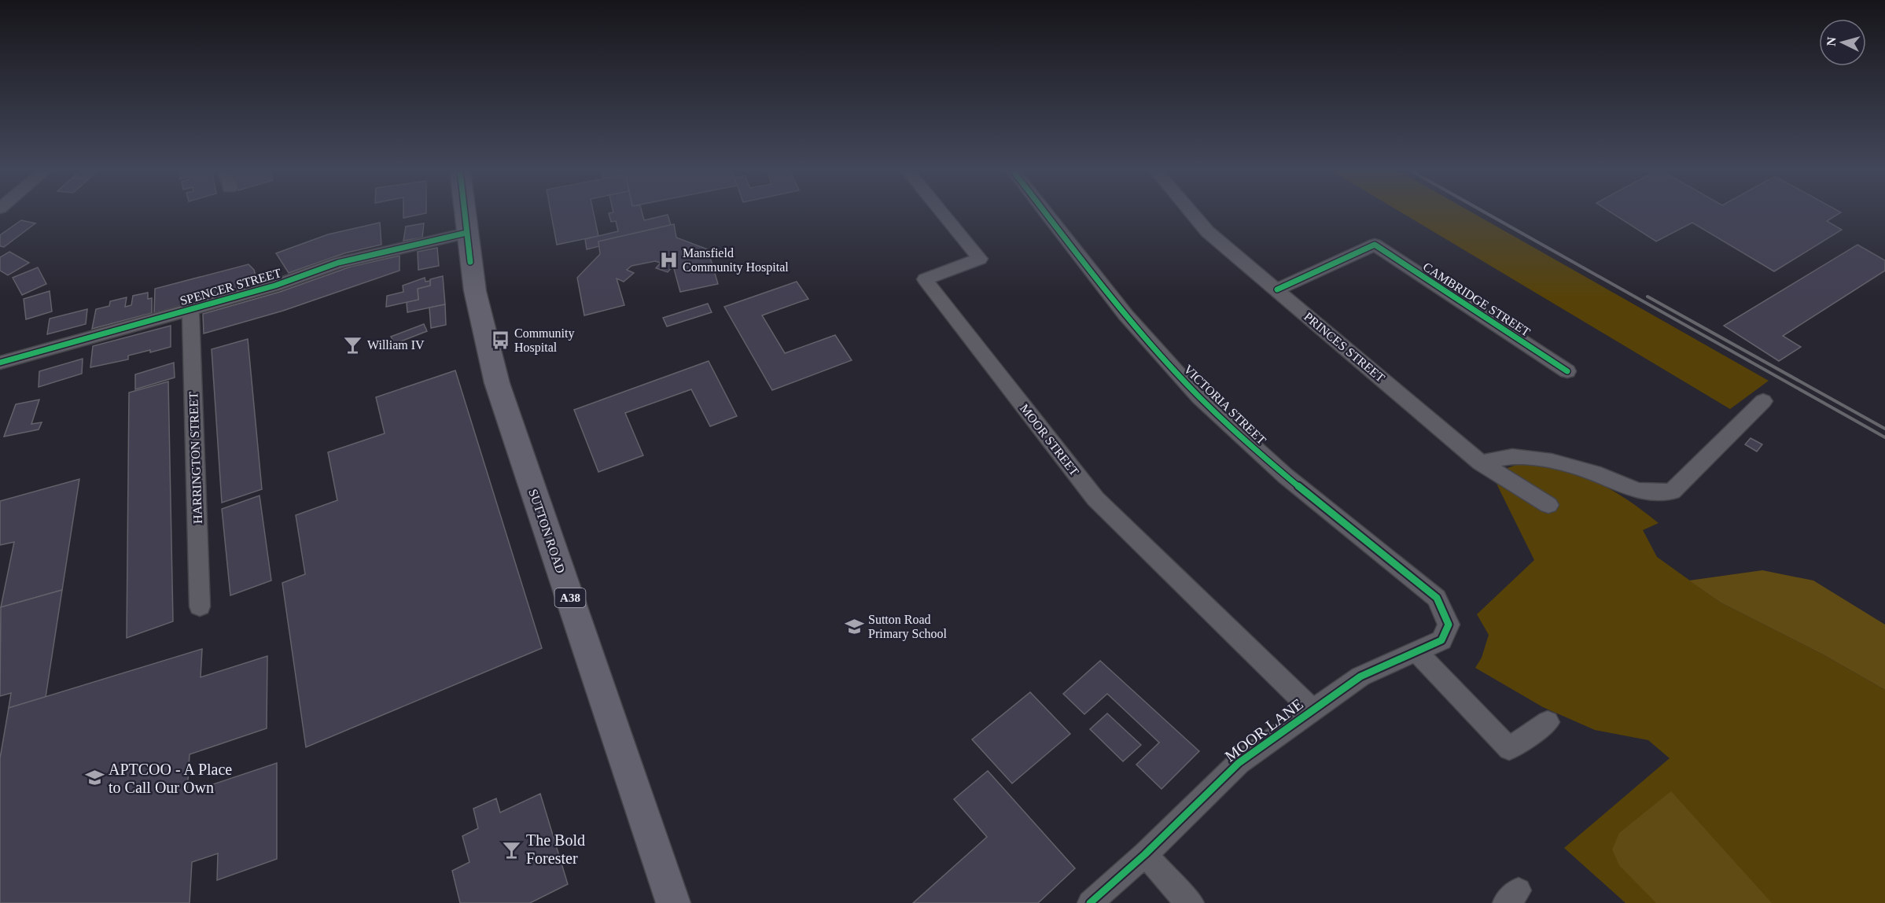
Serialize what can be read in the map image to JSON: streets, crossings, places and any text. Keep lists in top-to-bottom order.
{
  "streets": {
    "highway": ["SUTTON ROAD", "A38"],
    "street": [
      "SPENCER STREET",
      "CAMBRIDGE STREET",
      "PRINCES STREET",
      "VICTORIA STREET",
      "MOOR STREET",
      "HARRINGTON STREET",
      "MOOR LANE"
    ]
  },
  "crossings": [
    ["SPENCER STREET", "HARRINGTON STREET"],
    ["SPENCER STREET", "SUTTON ROAD"],
    ["SPENCER STREET", "A38"],
    ["CAMBRIDGE STREET", "PRINCES STREET"],
    ["VICTORIA STREET", "MOOR LANE"],
    ["MOOR STREET", "MOOR LANE"],
    ["SUTTON ROAD", "A38"]
  ],
  "places": {
    "hospital": ["Mansfield Community Hospital"],
    "bus stop": ["Community Hospital"],
    "bar": ["William IV", "The Bold Forester"],
    "school or university": ["Sutton Road Primary School", "APTCOO - A Place to Call Our Own"]
  },
  "north": "left"
}
